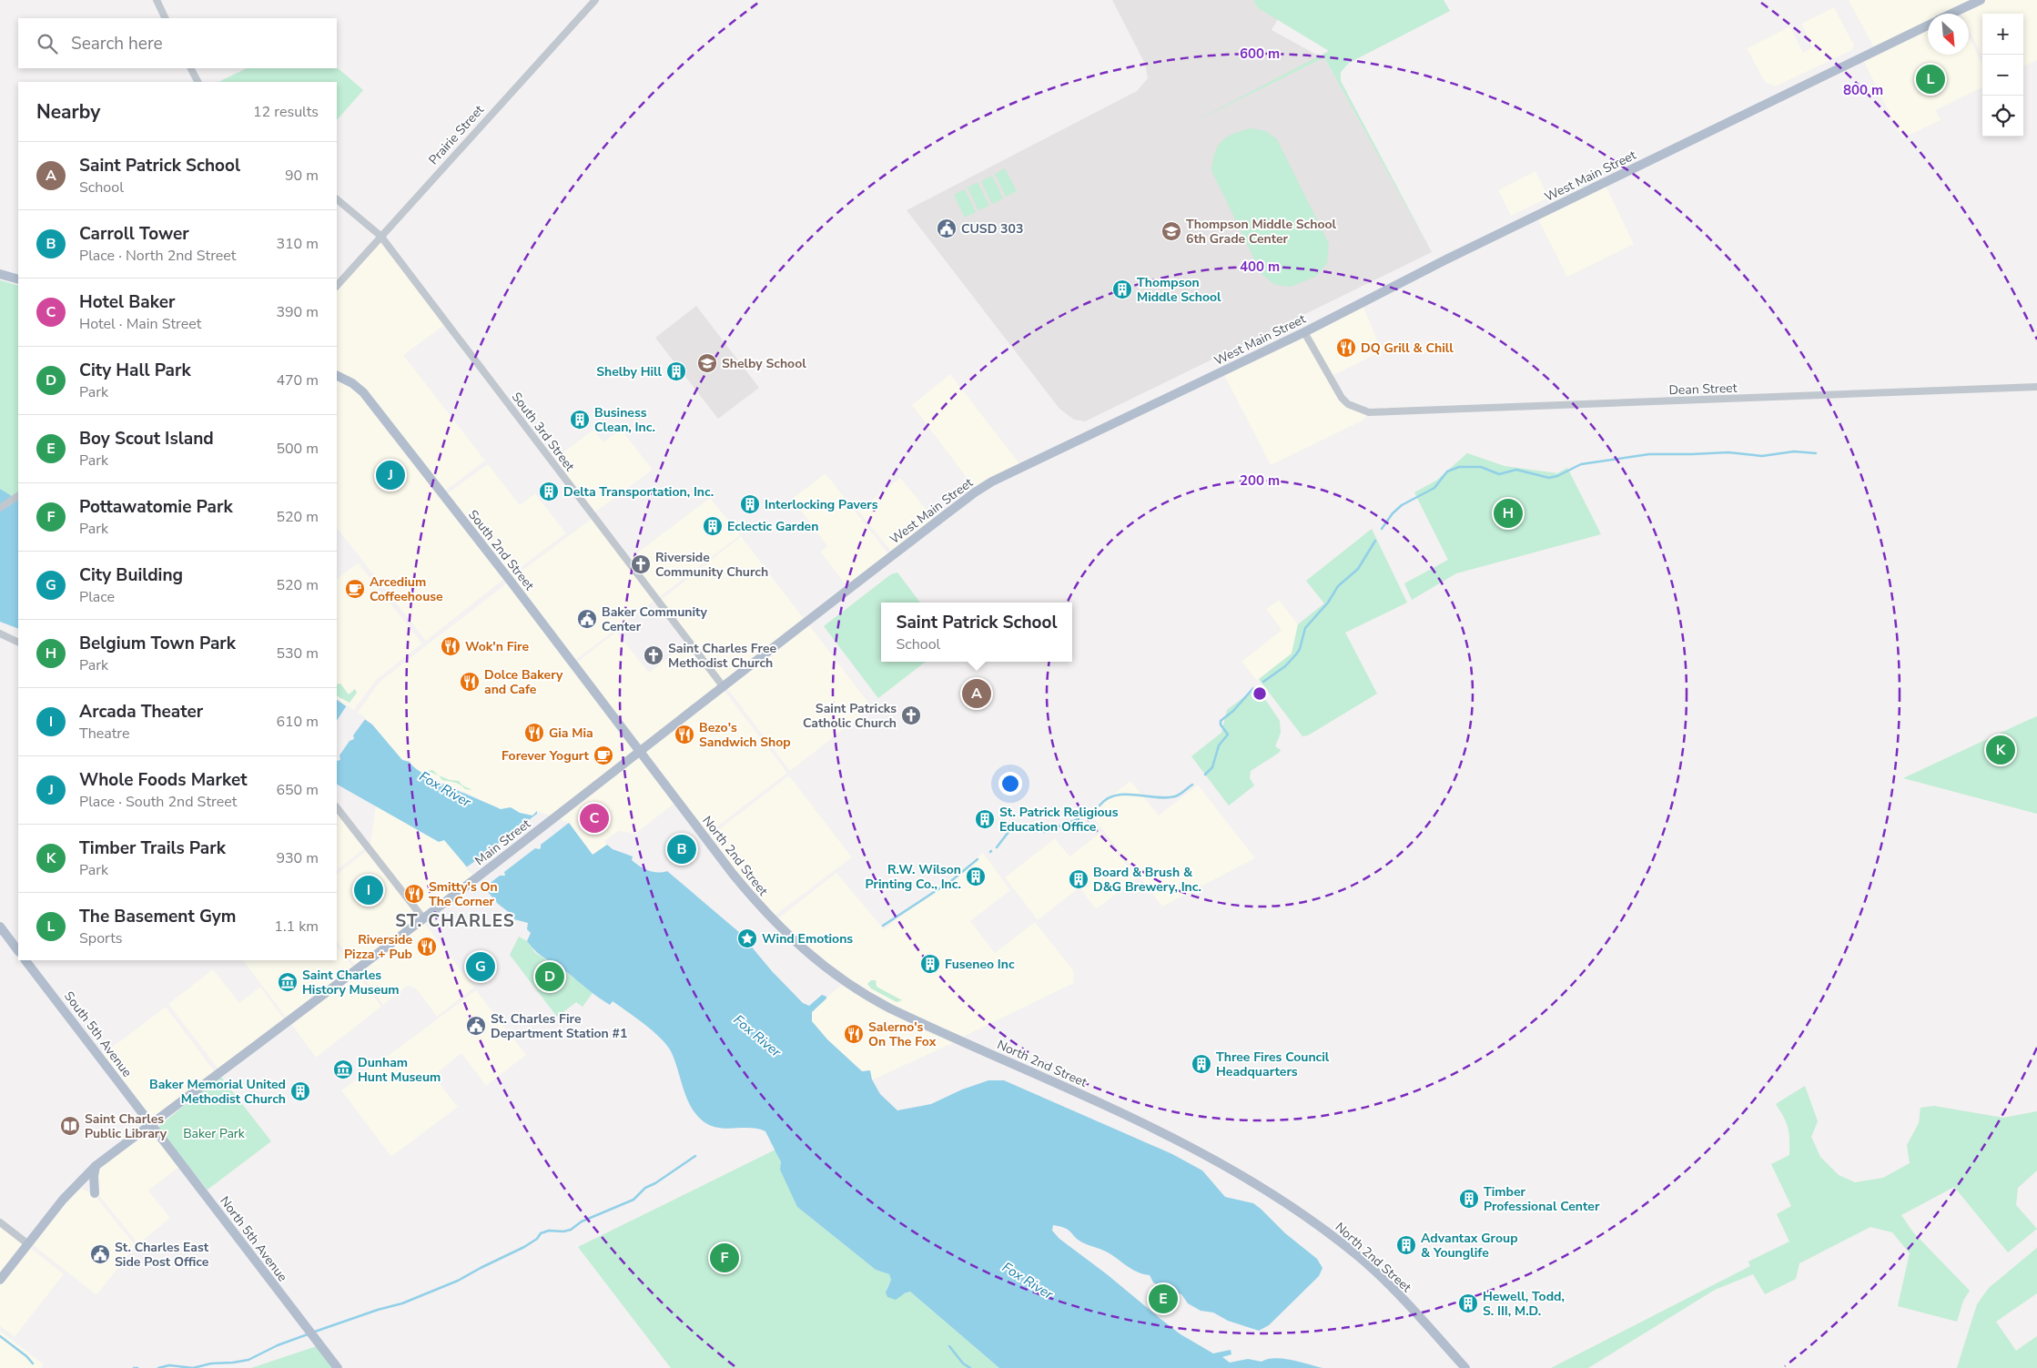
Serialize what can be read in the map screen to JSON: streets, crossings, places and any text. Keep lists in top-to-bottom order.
{
  "streets": {
    "main road": [
      "West Main Street",
      "South 2nd Street",
      "Main Street",
      "North 2nd Street",
      "South 5th Avenue",
      "North 5th Avenue"
    ],
    "street": ["Prairie Street", "Dean Street", "South 3rd Street"]
  },
  "crossings": [
    ["Prairie Street", "South 3rd Street"],
    ["West Main Street", "Dean Street"],
    ["West Main Street", "South 3rd Street"],
    ["West Main Street", "South 2nd Street"],
    ["West Main Street", "Main Street"],
    ["West Main Street", "North 2nd Street"],
    ["South 2nd Street", "Main Street"],
    ["South 2nd Street", "North 2nd Street"],
    ["Main Street", "North 2nd Street"],
    ["Main Street", "South 5th Avenue"],
    ["Main Street", "North 5th Avenue"],
    ["South 5th Avenue", "North 5th Avenue"]
  ],
  "districts": ["ST. CHARLES"],
  "water": ["Fox River"],
  "parks": ["Baker Park"],
  "places": {
    "public building": [
      "CUSD 303",
      "Baker Community Center",
      "St. Charles Fire Department Station #1",
      "St. Charles East Side Post Office"
    ],
    "school or university": ["Thompson Middle School 6th Grade Center", "Shelby School"],
    "building": [
      "Thompson Middle School",
      "Shelby Hill",
      "Business Clean, Inc.",
      "Delta Transportation, Inc.",
      "Interlocking Pavers",
      "Eclectic Garden",
      "St. Patrick Religious Education Office",
      "R.W. Wilson Printing Co., Inc.",
      "Board & Brush & D&G Brewery, Inc.",
      "Fuseneo Inc",
      "Three Fires Council Headquarters",
      "Baker Memorial United Methodist Church",
      "Timber Professional Center",
      "Advantax Group & Younglife",
      "Hewell, Todd, S. III, M.D."
    ],
    "restaurant": [
      "DQ Grill & Chill",
      "Wok'n Fire",
      "Dolce Bakery and Cafe",
      "Gia Mia",
      "Bezo's Sandwich Shop",
      "Smitty's On The Corner",
      "Riverside Pizza + Pub",
      "Salerno's On The Fox"
    ],
    "church": ["Riverside Community Church", "Saint Charles Free Methodist Church", "Saint Patricks Catholic Church"],
    "cafe": ["Arcedium Coffeehouse", "Forever Yogurt"],
    "place": ["Wind Emotions"],
    "museum": ["Saint Charles History Museum", "Dunham Hunt Museum"],
    "library": ["Saint Charles Public Library"]
  },
  "north": "bottom right",
  "page": {
    "map_buttons": ["+", "−"],
    "search": "Search here",
    "pins": [
      "L",
      "J",
      "H",
      "A",
      "K",
      "C",
      "B",
      "I",
      "G",
      "D",
      "F",
      "E"
    ],
    "heading": ["Nearby", "12 results"],
    "list": [
      {
        "mark": "A",
        "name": "Saint Patrick School",
        "note": "School",
        "value": "90 m"
      },
      {
        "mark": "B",
        "name": "Carroll Tower",
        "note": "Place · North 2nd Street",
        "value": "310 m"
      },
      {
        "mark": "C",
        "name": "Hotel Baker",
        "note": "Hotel · Main Street",
        "value": "390 m"
      },
      {
        "mark": "D",
        "name": "City Hall Park",
        "note": "Park",
        "value": "470 m"
      },
      {
        "mark": "E",
        "name": "Boy Scout Island",
        "note": "Park",
        "value": "500 m"
      },
      {
        "mark": "F",
        "name": "Pottawatomie Park",
        "note": "Park",
        "value": "520 m"
      },
      {
        "mark": "G",
        "name": "City Building",
        "note": "Place",
        "value": "520 m"
      },
      {
        "mark": "H",
        "name": "Belgium Town Park",
        "note": "Park",
        "value": "530 m"
      },
      {
        "mark": "I",
        "name": "Arcada Theater",
        "note": "Theatre",
        "value": "610 m"
      },
      {
        "mark": "J",
        "name": "Whole Foods Market",
        "note": "Place · South 2nd Street",
        "value": "650 m"
      },
      {
        "mark": "K",
        "name": "Timber Trails Park",
        "note": "Park",
        "value": "930 m"
      },
      {
        "mark": "L",
        "name": "The Basement Gym",
        "note": "Sports",
        "value": "1.1 km"
      }
    ],
    "popup": ["Saint Patrick School", "School"]
  },
  "rings": [
    "600 m",
    "800 m",
    "400 m",
    "200 m"
  ]
}
